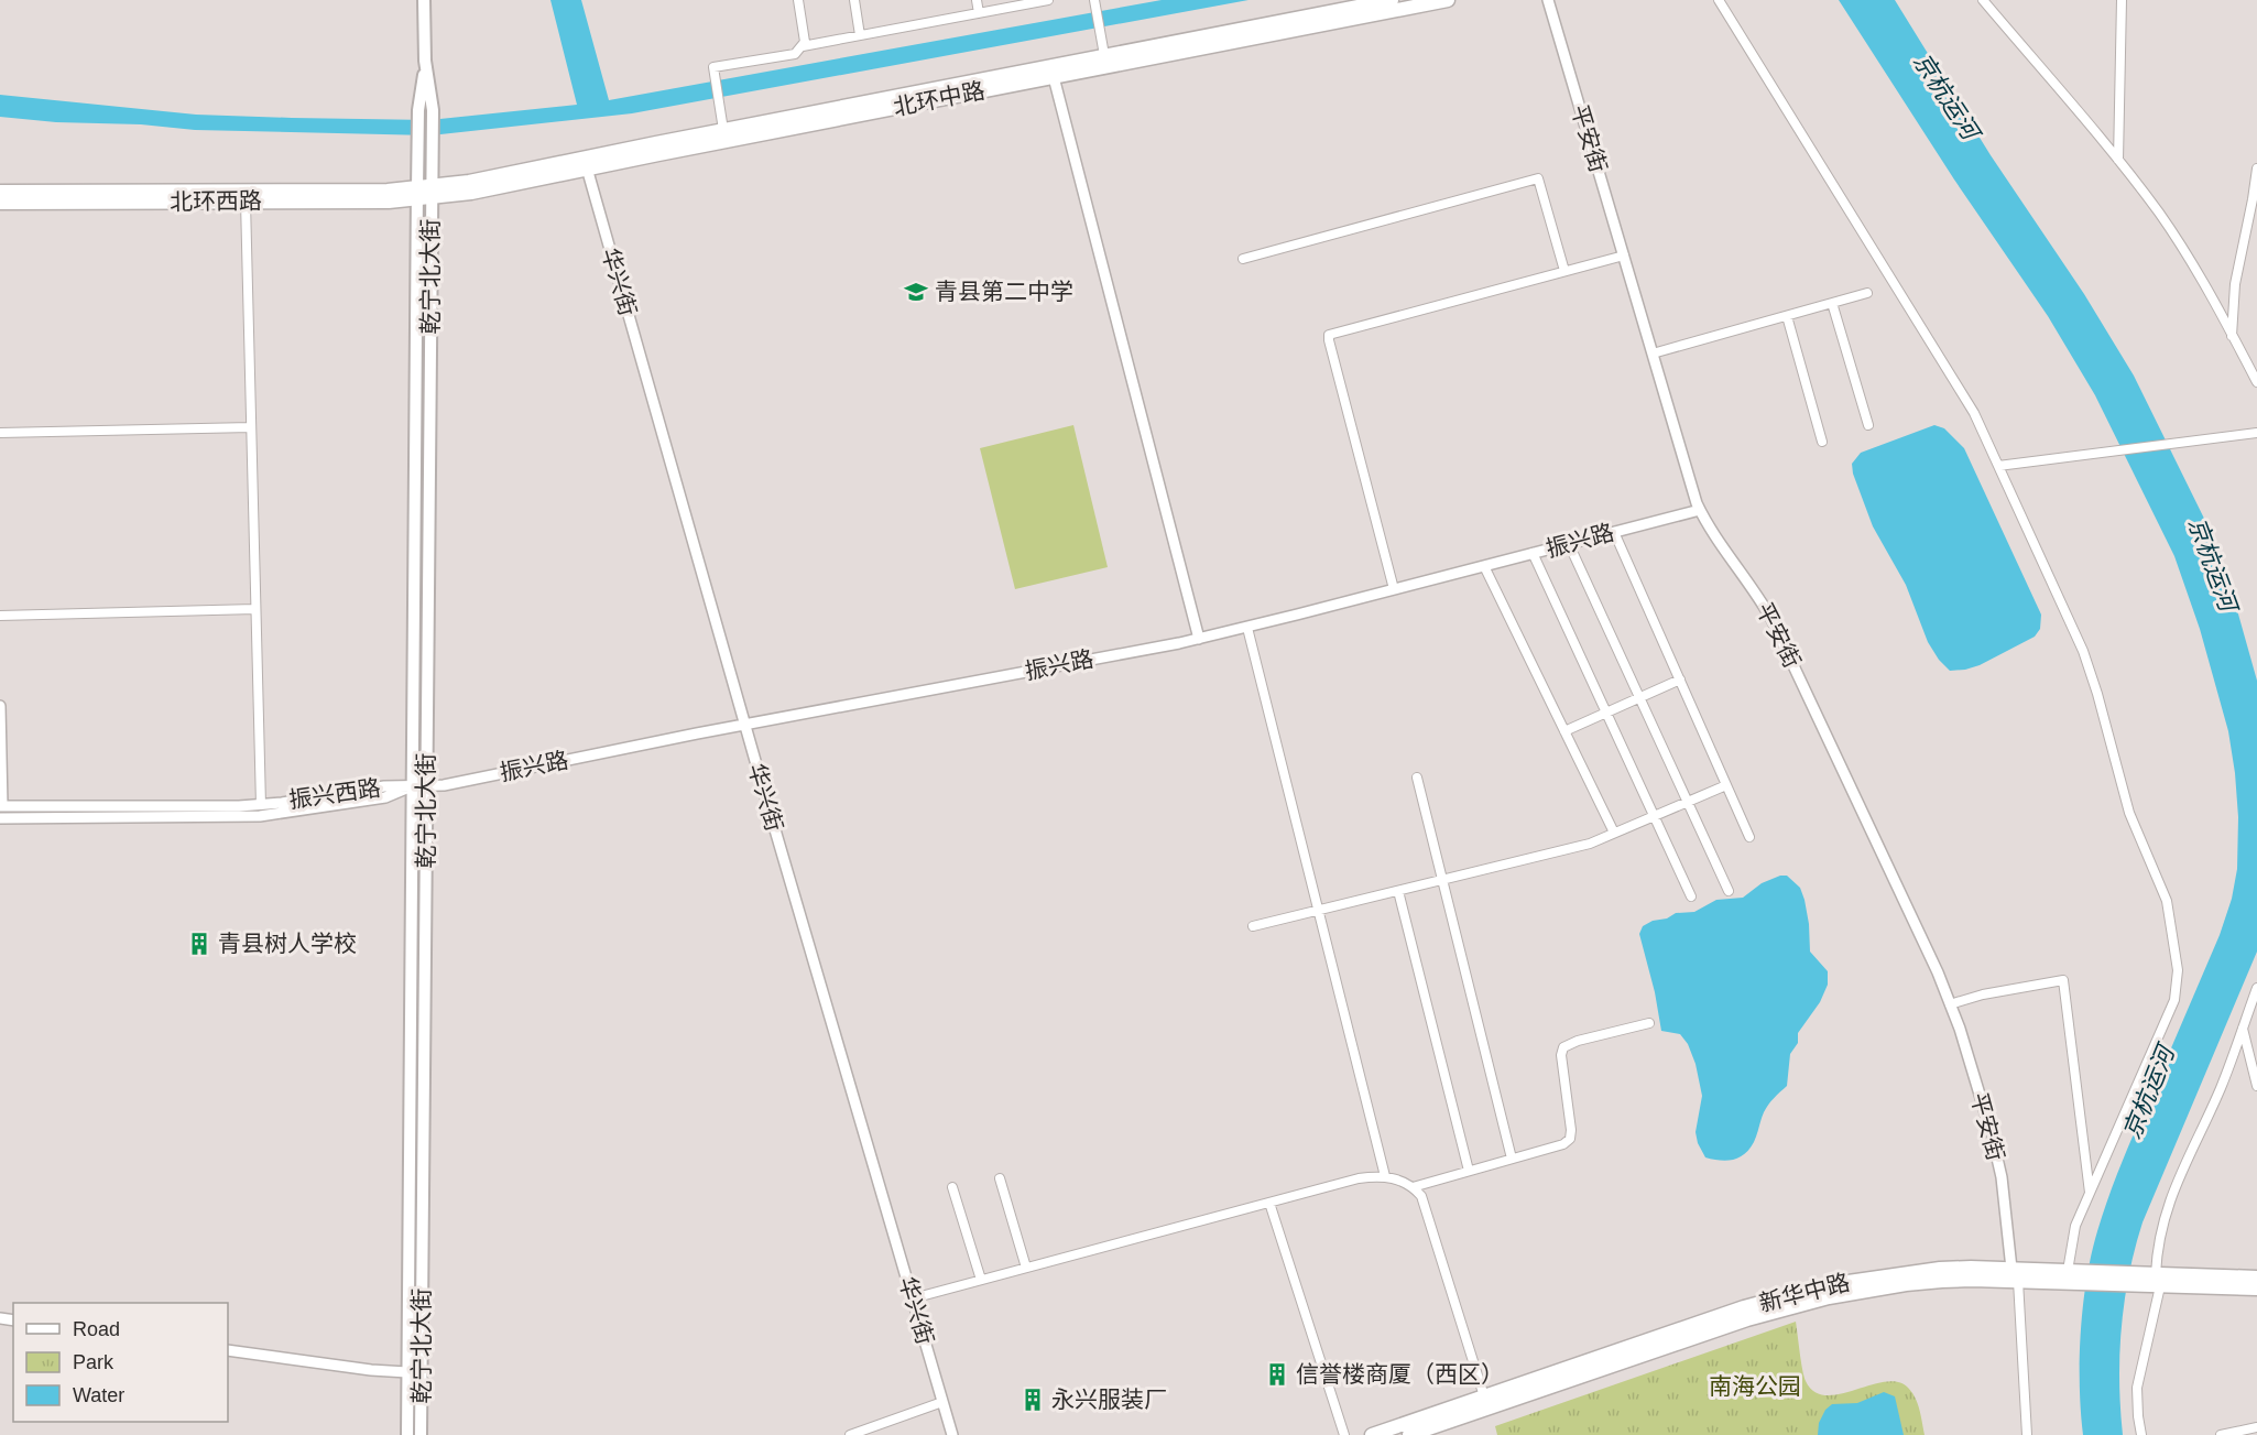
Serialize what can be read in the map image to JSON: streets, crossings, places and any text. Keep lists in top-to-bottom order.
{
  "streets": {
    "main road": [
      "北环中路",
      "北环西路",
      "乾宁北大街",
      "新华中路"
    ],
    "street": [
      "平安街",
      "华兴街",
      "振兴路",
      "振兴西路"
    ]
  },
  "crossings": [
    ["北环中路", "北环西路"],
    ["北环中路", "乾宁北大街"],
    ["北环中路", "华兴街"],
    ["平安街", "振兴路"],
    ["平安街", "新华中路"],
    ["北环西路", "乾宁北大街"],
    ["乾宁北大街", "振兴路"],
    ["乾宁北大街", "振兴西路"],
    ["华兴街", "振兴路"],
    ["振兴路", "振兴西路"]
  ],
  "water": ["京杭运河"],
  "parks": ["南海公园"],
  "places": {
    "school or university": ["青县第二中学"],
    "building": ["青县树人学校", "信誉楼商厦（西区）", "永兴服装厂"]
  },
  "legend": ["Road", "Park", "Water"]
}
